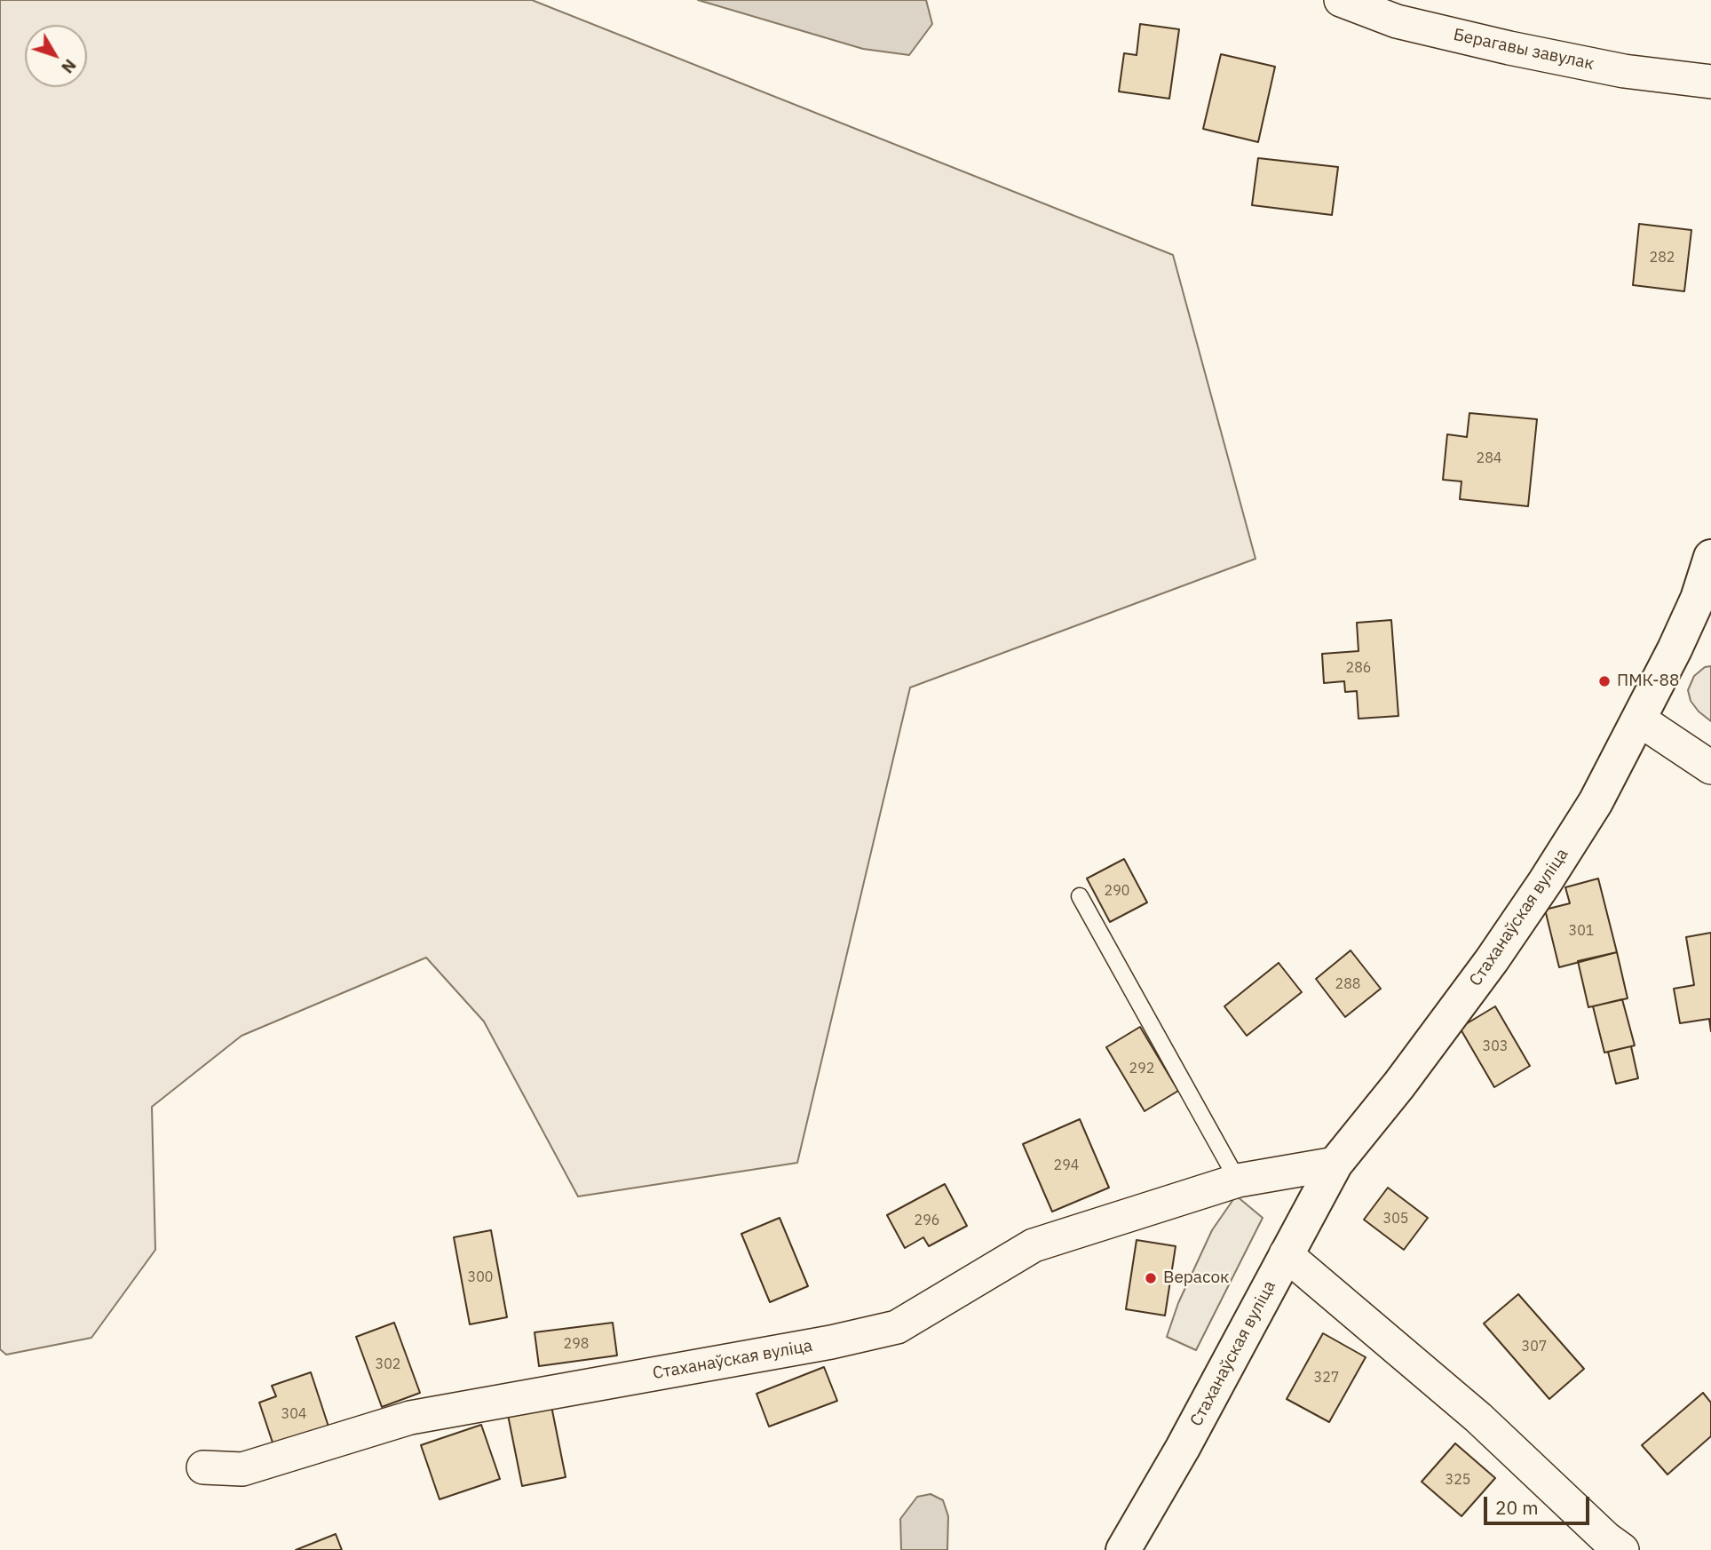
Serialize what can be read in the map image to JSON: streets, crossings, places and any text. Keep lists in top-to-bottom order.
{
  "streets": {
    "street": ["Берагавы завулак", "Стаханаўская вуліца"]
  },
  "places": ["ПМК-88", "Верасок"],
  "house_numbers": [
    "282",
    "284",
    "286",
    "290",
    "301",
    "288",
    "303",
    "292",
    "294",
    "305",
    "296",
    "300",
    "298",
    "307",
    "302",
    "327",
    "304",
    "325"
  ],
  "scale_bar": "20 m",
  "north": "bottom right"
}
